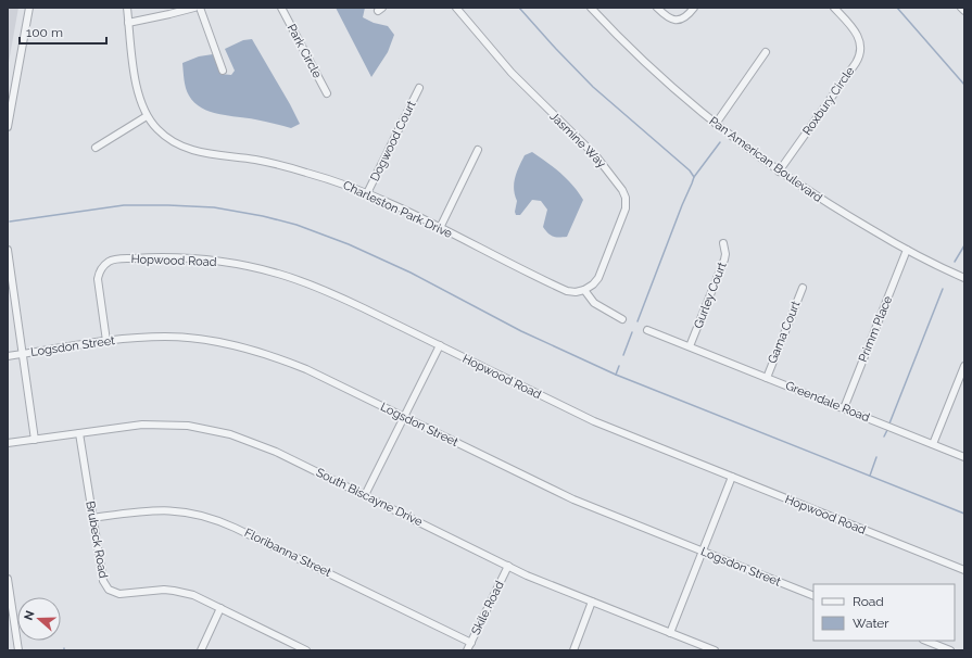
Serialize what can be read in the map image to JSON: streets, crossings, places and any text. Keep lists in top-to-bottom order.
{
  "streets": {
    "street": [
      "Park Circle",
      "Roxbury Circle",
      "Jasmine Way",
      "Dogwood Court",
      "Pan American Boulevard",
      "Charleston Park Drive",
      "Hopwood Road",
      "Gurley Court",
      "Primm Place",
      "Gama Court",
      "Logsdon Street",
      "Greendale Road",
      "South Biscayne Drive",
      "Brubeck Road",
      "Floribanna Street",
      "Skile Road"
    ]
  },
  "crossings": [
    ["Roxbury Circle", "Pan American Boulevard"],
    ["Jasmine Way", "Charleston Park Drive"],
    ["Dogwood Court", "Charleston Park Drive"],
    ["Pan American Boulevard", "Primm Place"],
    ["Hopwood Road", "Logsdon Street"],
    ["Gurley Court", "Greendale Road"],
    ["Primm Place", "Greendale Road"],
    ["Gama Court", "Greendale Road"],
    ["South Biscayne Drive", "Brubeck Road"],
    ["South Biscayne Drive", "Skile Road"],
    ["Brubeck Road", "Floribanna Street"],
    ["Floribanna Street", "Skile Road"]
  ],
  "legend": ["Road", "Water"],
  "scale_bar": "100 m",
  "north": "left"
}
